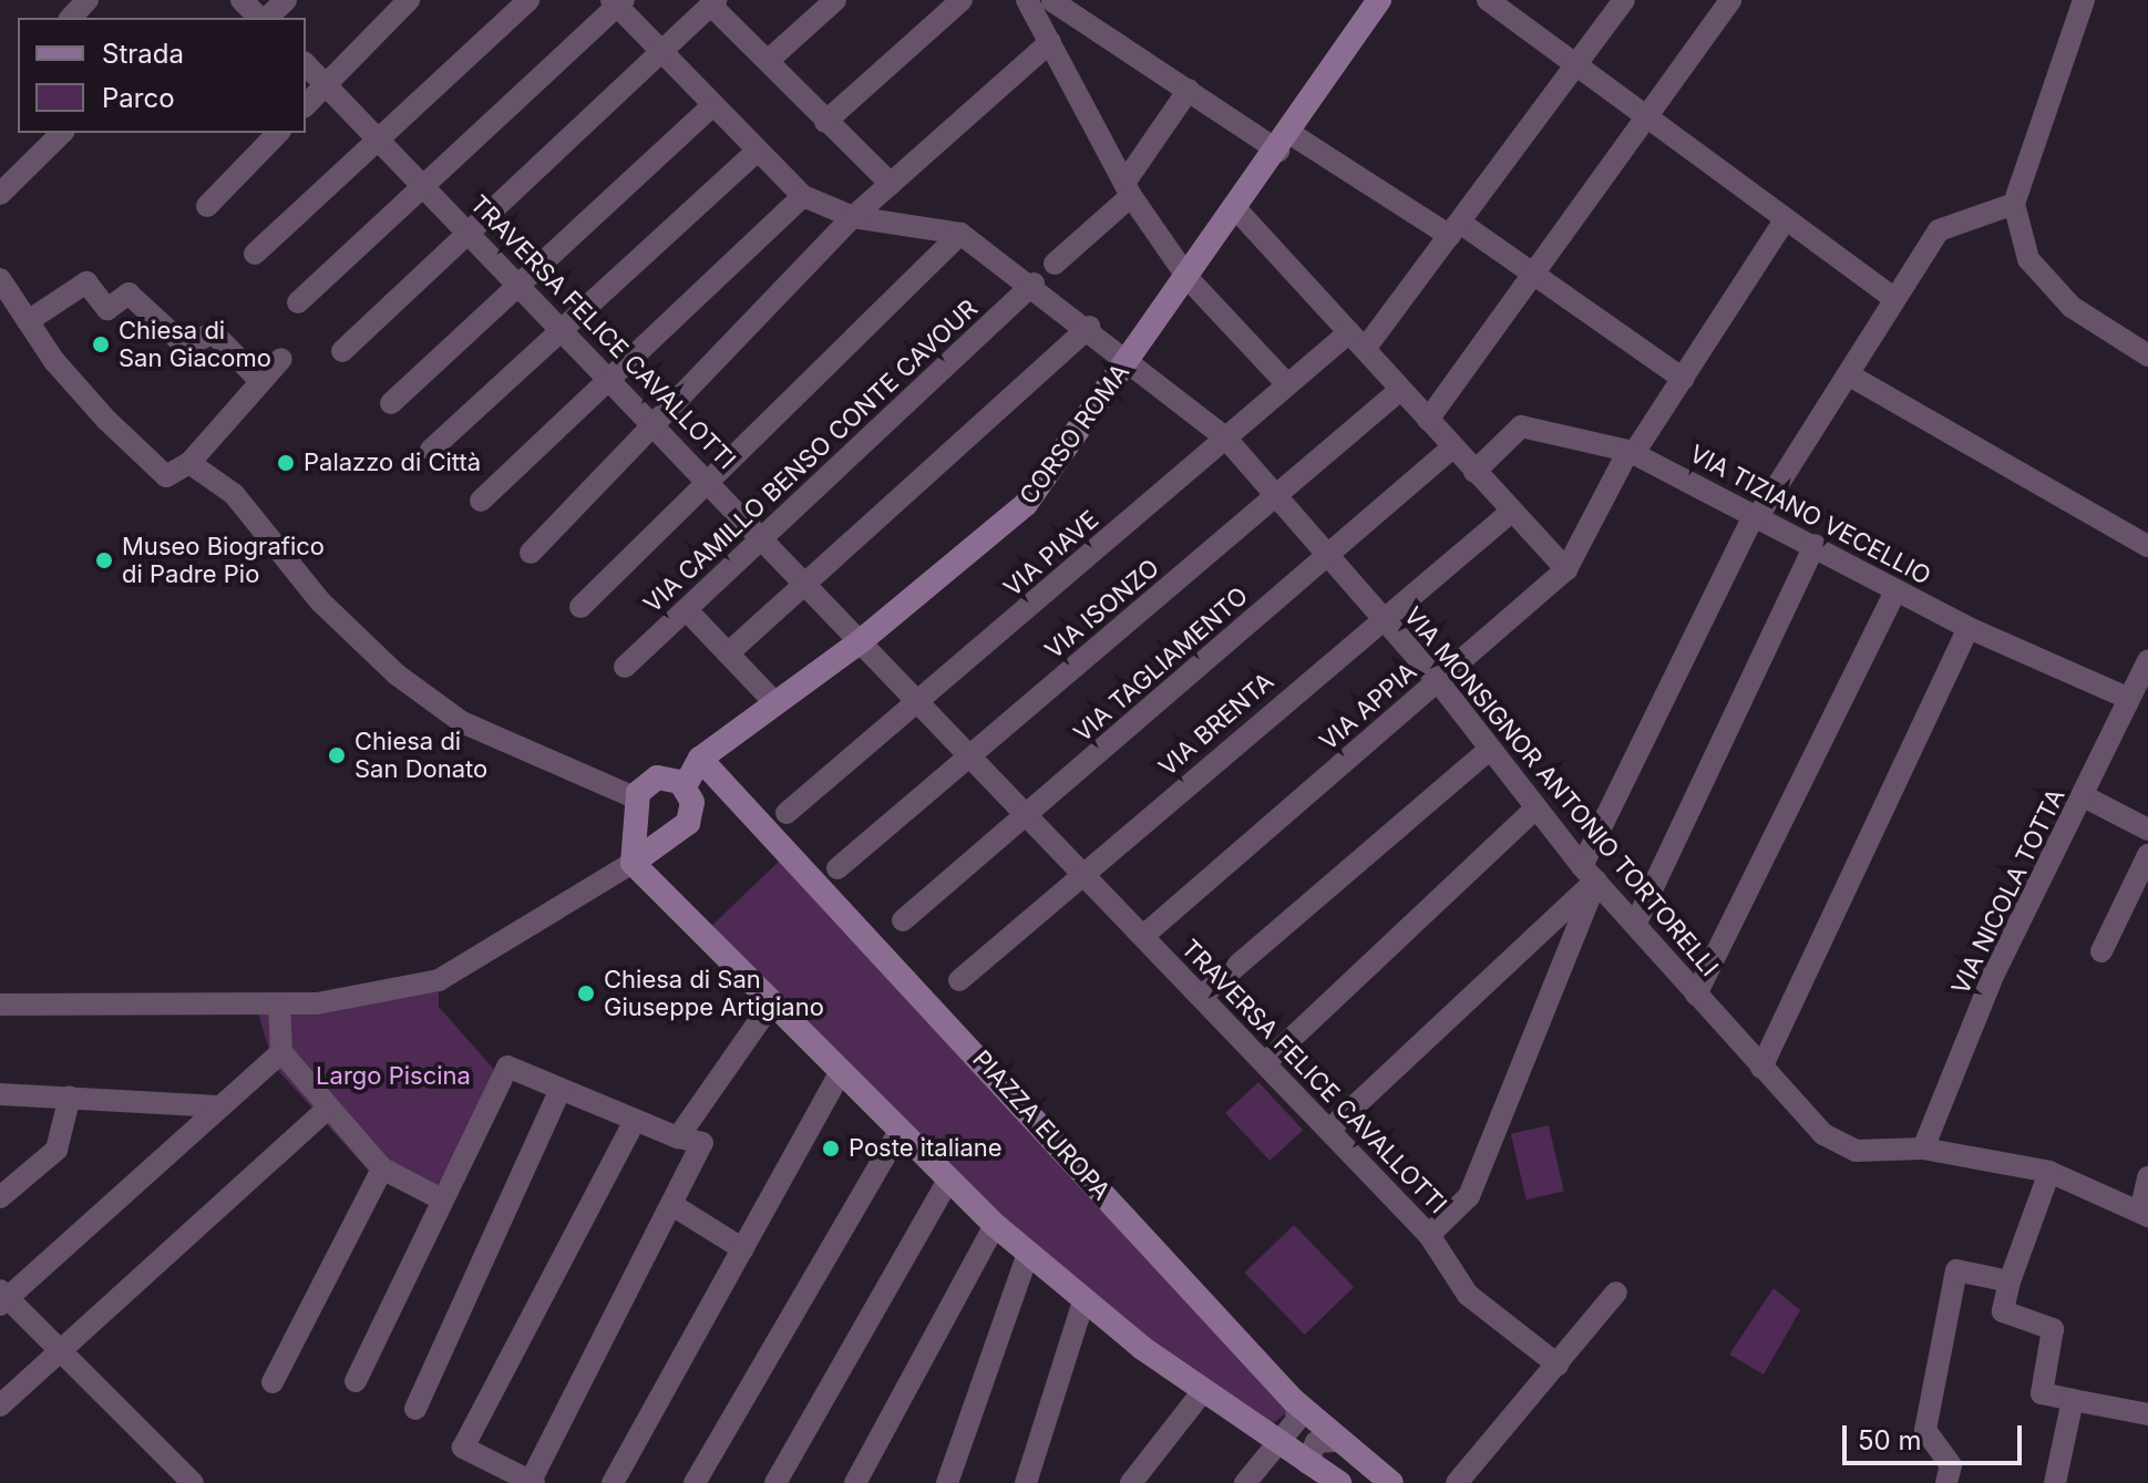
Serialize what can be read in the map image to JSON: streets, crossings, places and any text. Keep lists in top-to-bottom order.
{
  "streets": {
    "main road": ["CORSO ROMA", "PIAZZA EUROPA"],
    "street": [
      "TRAVERSA FELICE CAVALLOTTI",
      "VIA CAMILLO BENSO CONTE CAVOUR",
      "VIA TIZIANO VECELLIO",
      "VIA PIAVE",
      "VIA ISONZO",
      "VIA TAGLIAMENTO",
      "VIA APPIA",
      "VIA BRENTA",
      "VIA MONSIGNOR ANTONIO TORTORELLI",
      "VIA NICOLA TOTTA"
    ]
  },
  "crossings": [
    ["TRAVERSA FELICE CAVALLOTTI", "CORSO ROMA"],
    ["TRAVERSA FELICE CAVALLOTTI", "VIA CAMILLO BENSO CONTE CAVOUR"],
    ["TRAVERSA FELICE CAVALLOTTI", "VIA PIAVE"],
    ["TRAVERSA FELICE CAVALLOTTI", "VIA ISONZO"],
    ["TRAVERSA FELICE CAVALLOTTI", "VIA TAGLIAMENTO"],
    ["TRAVERSA FELICE CAVALLOTTI", "VIA APPIA"],
    ["TRAVERSA FELICE CAVALLOTTI", "VIA BRENTA"],
    ["CORSO ROMA", "VIA MONSIGNOR ANTONIO TORTORELLI"],
    ["CORSO ROMA", "PIAZZA EUROPA"],
    ["VIA CAMILLO BENSO CONTE CAVOUR", "VIA MONSIGNOR ANTONIO TORTORELLI"],
    ["VIA TIZIANO VECELLIO", "VIA APPIA"],
    ["VIA TIZIANO VECELLIO", "VIA NICOLA TOTTA"],
    ["VIA PIAVE", "VIA MONSIGNOR ANTONIO TORTORELLI"],
    ["VIA ISONZO", "VIA MONSIGNOR ANTONIO TORTORELLI"],
    ["VIA TAGLIAMENTO", "VIA MONSIGNOR ANTONIO TORTORELLI"],
    ["VIA APPIA", "VIA MONSIGNOR ANTONIO TORTORELLI"],
    ["VIA BRENTA", "VIA MONSIGNOR ANTONIO TORTORELLI"],
    ["VIA MONSIGNOR ANTONIO TORTORELLI", "VIA NICOLA TOTTA"]
  ],
  "parks": ["Largo Piscina"],
  "places": [
    "Chiesa di San Giacomo",
    "Palazzo di Città",
    "Museo Biografico di Padre Pio",
    "Chiesa di San Donato",
    "Chiesa di San Giuseppe Artigiano",
    "Poste italiane"
  ],
  "legend": ["Strada", "Parco"],
  "scale_bar": "50 m"
}
